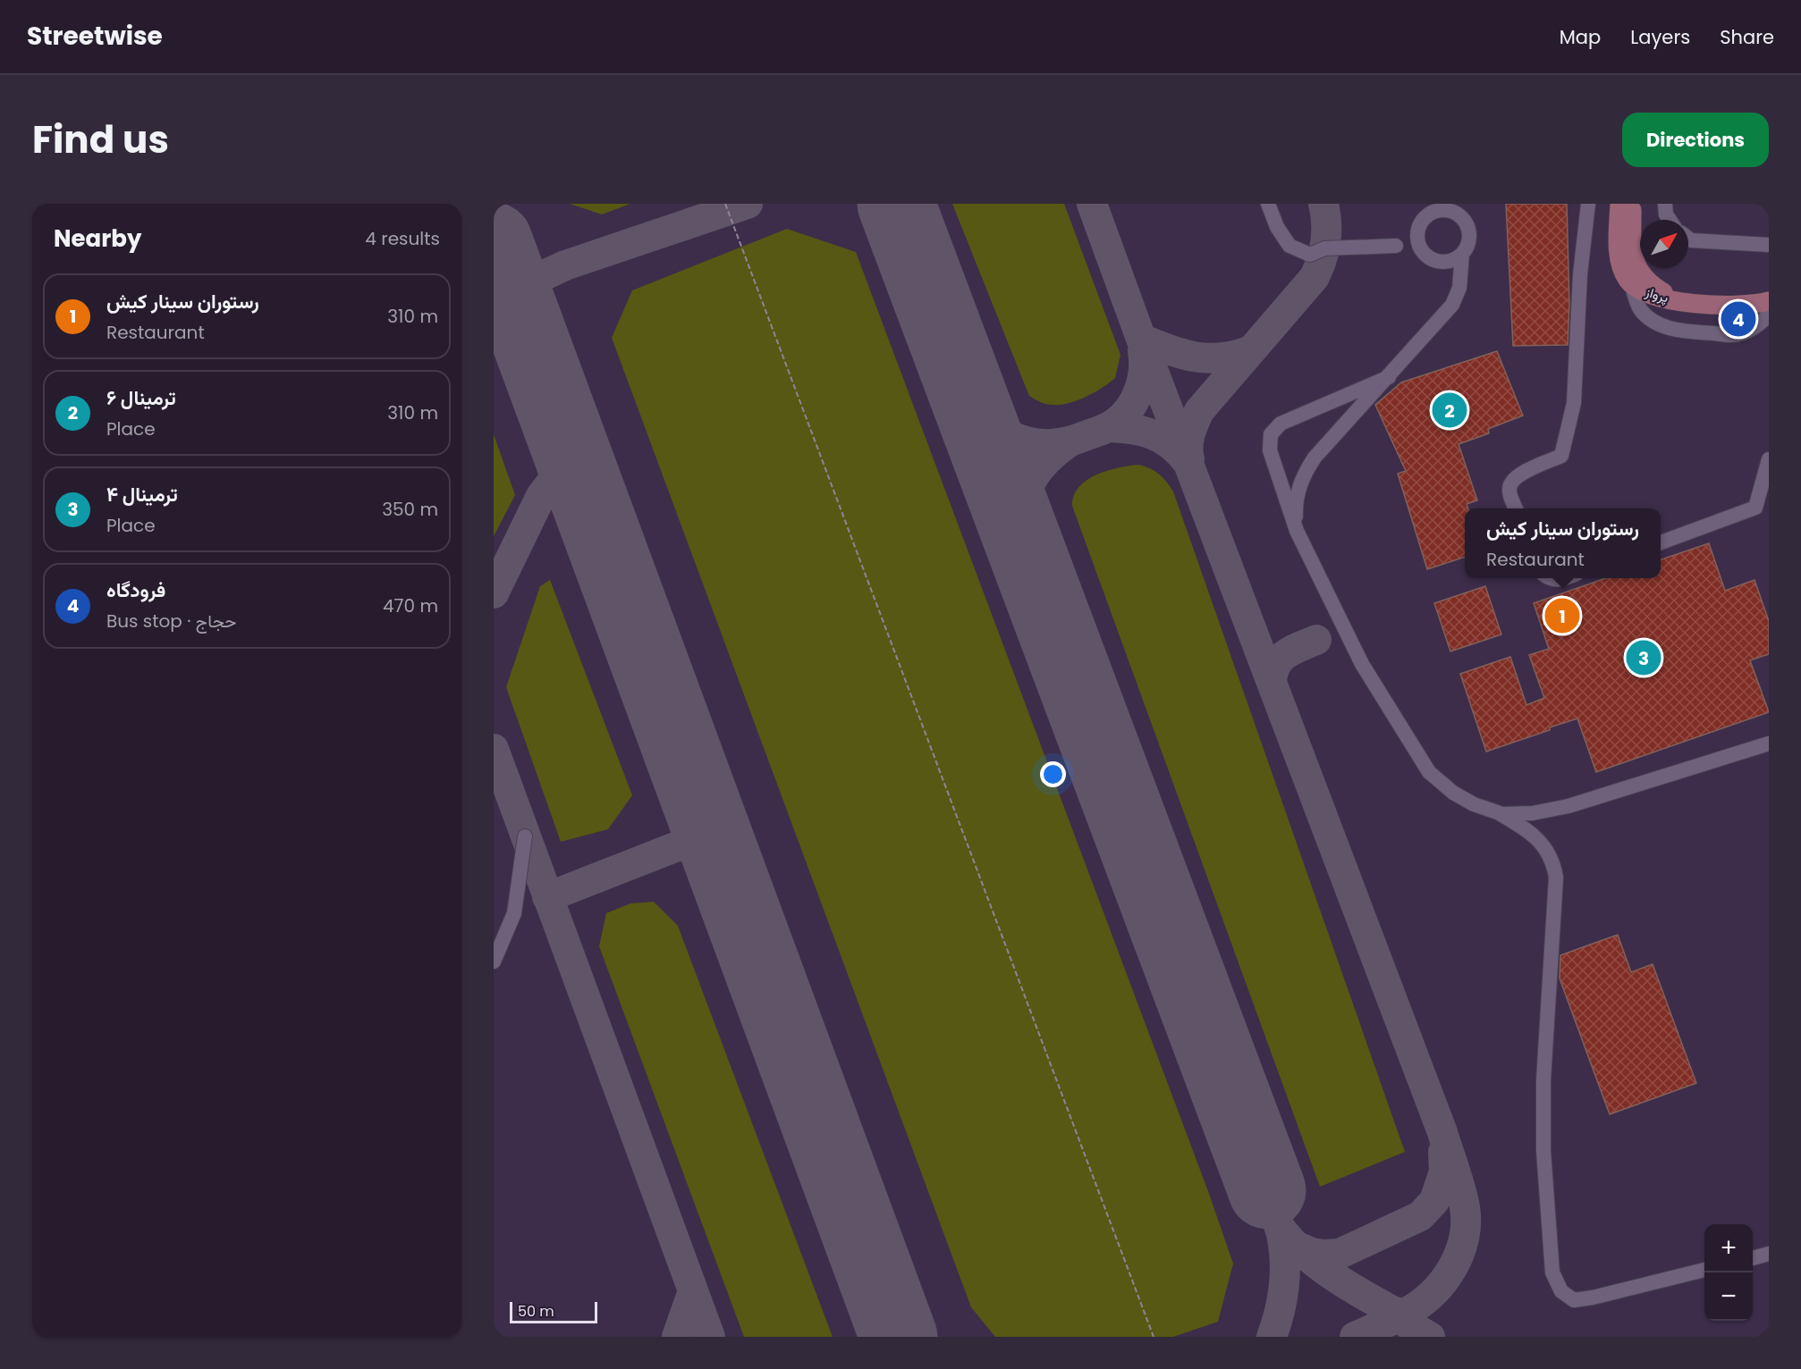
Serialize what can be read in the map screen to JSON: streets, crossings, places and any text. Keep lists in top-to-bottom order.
{
  "streets": {
    "main road": ["پرواز"]
  },
  "scale_bar": "50 m",
  "north": "top right",
  "page": {
    "header": "Streetwise",
    "nav": ["Map", "Layers", "Share"],
    "title": "Find us",
    "buttons": "Directions",
    "heading": ["Nearby", "4 results"],
    "list": [
      {
        "mark": "1",
        "name": "رستوران سینار کیش",
        "note": "Restaurant",
        "value": "310 m"
      },
      {
        "mark": "2",
        "name": "ترمینال ۶",
        "note": "Place",
        "value": "310 m"
      },
      {
        "mark": "3",
        "name": "ترمینال ۴",
        "note": "Place",
        "value": "350 m"
      },
      {
        "mark": "4",
        "name": "فرودگاه",
        "note": "Bus stop · حجاج",
        "value": "470 m"
      }
    ],
    "pins": [
      "4",
      "2",
      "1",
      "3"
    ],
    "popup": ["رستوران سینار کیش", "Restaurant"],
    "map_buttons": ["+", "−"],
    "scale": "50 m"
  }
}
